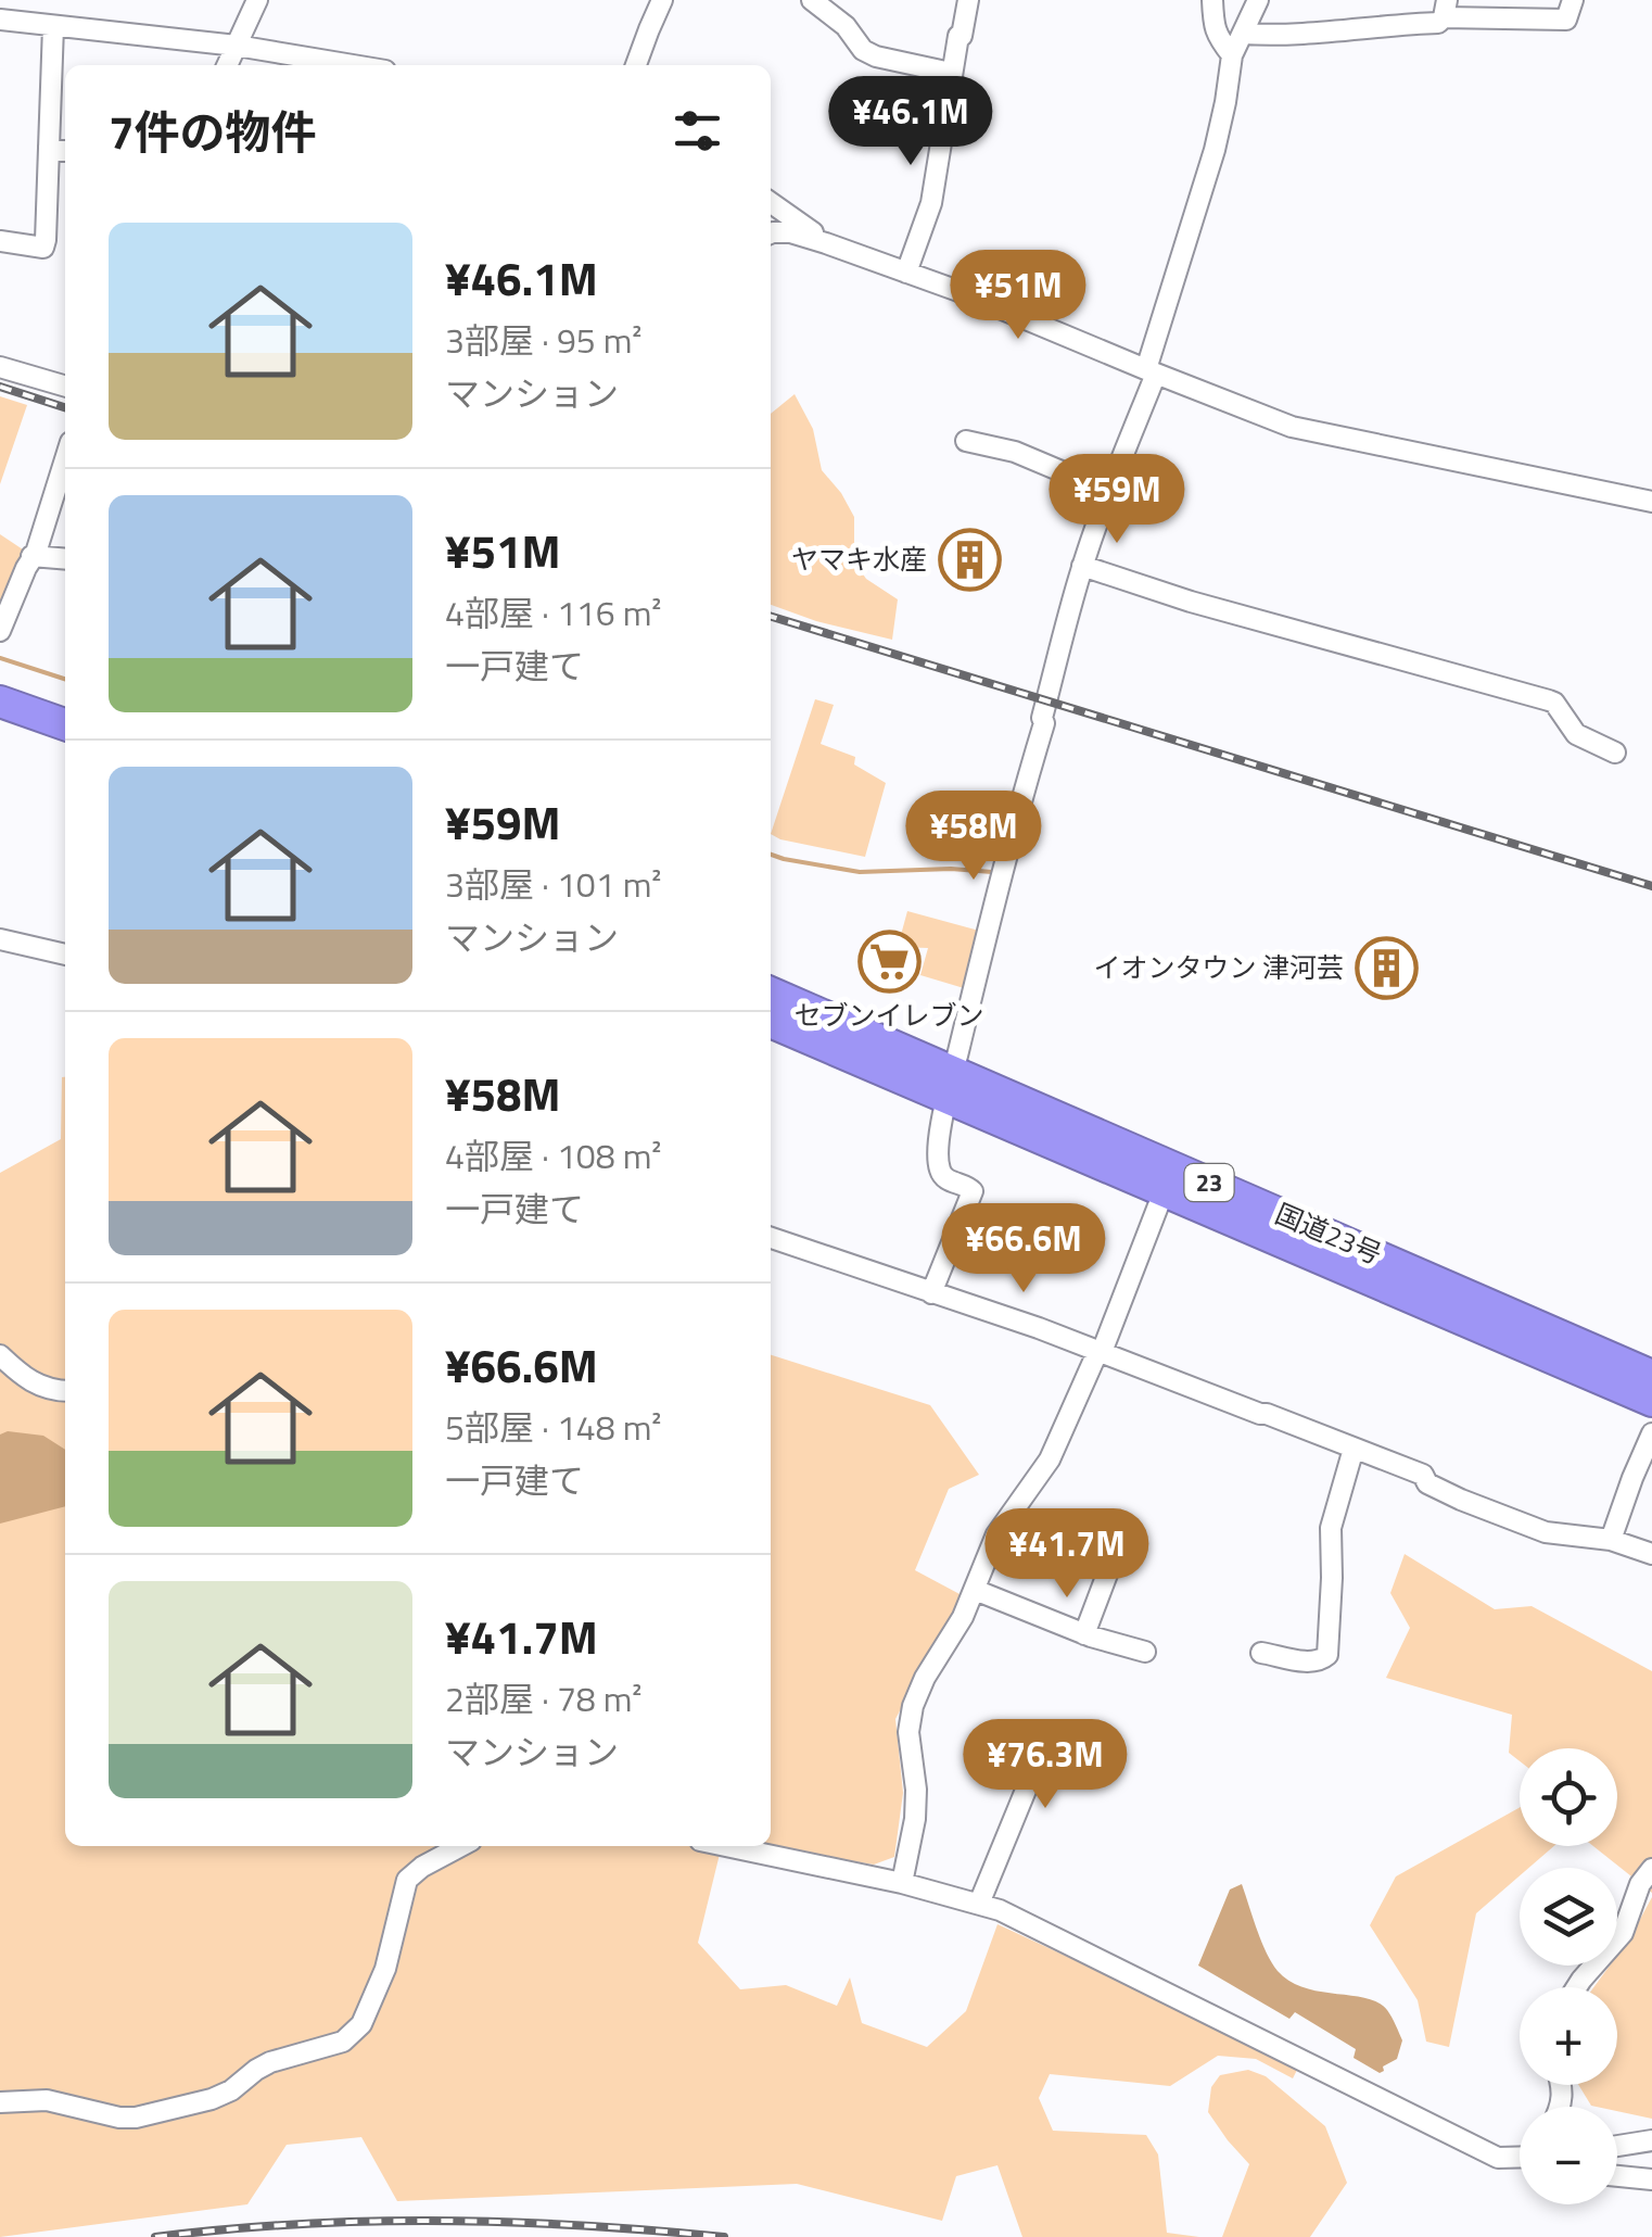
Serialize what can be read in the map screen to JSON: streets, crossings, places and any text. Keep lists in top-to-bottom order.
{
  "streets": {
    "highway": ["23", "国道23号"]
  },
  "places": {
    "building": ["ヤマキ水産", "イオンタウン 津河芸"],
    "supermarket": ["セブンイレブン"]
  },
  "page": {
    "heading": "7件の物件",
    "price": [
      "¥46.1M",
      "¥51M",
      "¥59M",
      "¥58M",
      "¥66.6M",
      "¥41.7M",
      "¥76.3M"
    ],
    "list": [
      {
        "name": "¥46.1M",
        "note": "3部屋 · 95 m² · マンション"
      },
      {
        "name": "¥51M",
        "note": "4部屋 · 116 m² · 一戸建て"
      },
      {
        "name": "¥59M",
        "note": "3部屋 · 101 m² · マンション"
      },
      {
        "name": "¥58M",
        "note": "4部屋 · 108 m² · 一戸建て"
      },
      {
        "name": "¥66.6M",
        "note": "5部屋 · 148 m² · 一戸建て"
      },
      {
        "name": "¥41.7M",
        "note": "2部屋 · 78 m² · マンション"
      }
    ],
    "map_buttons": ["+", "−"]
  }
}
